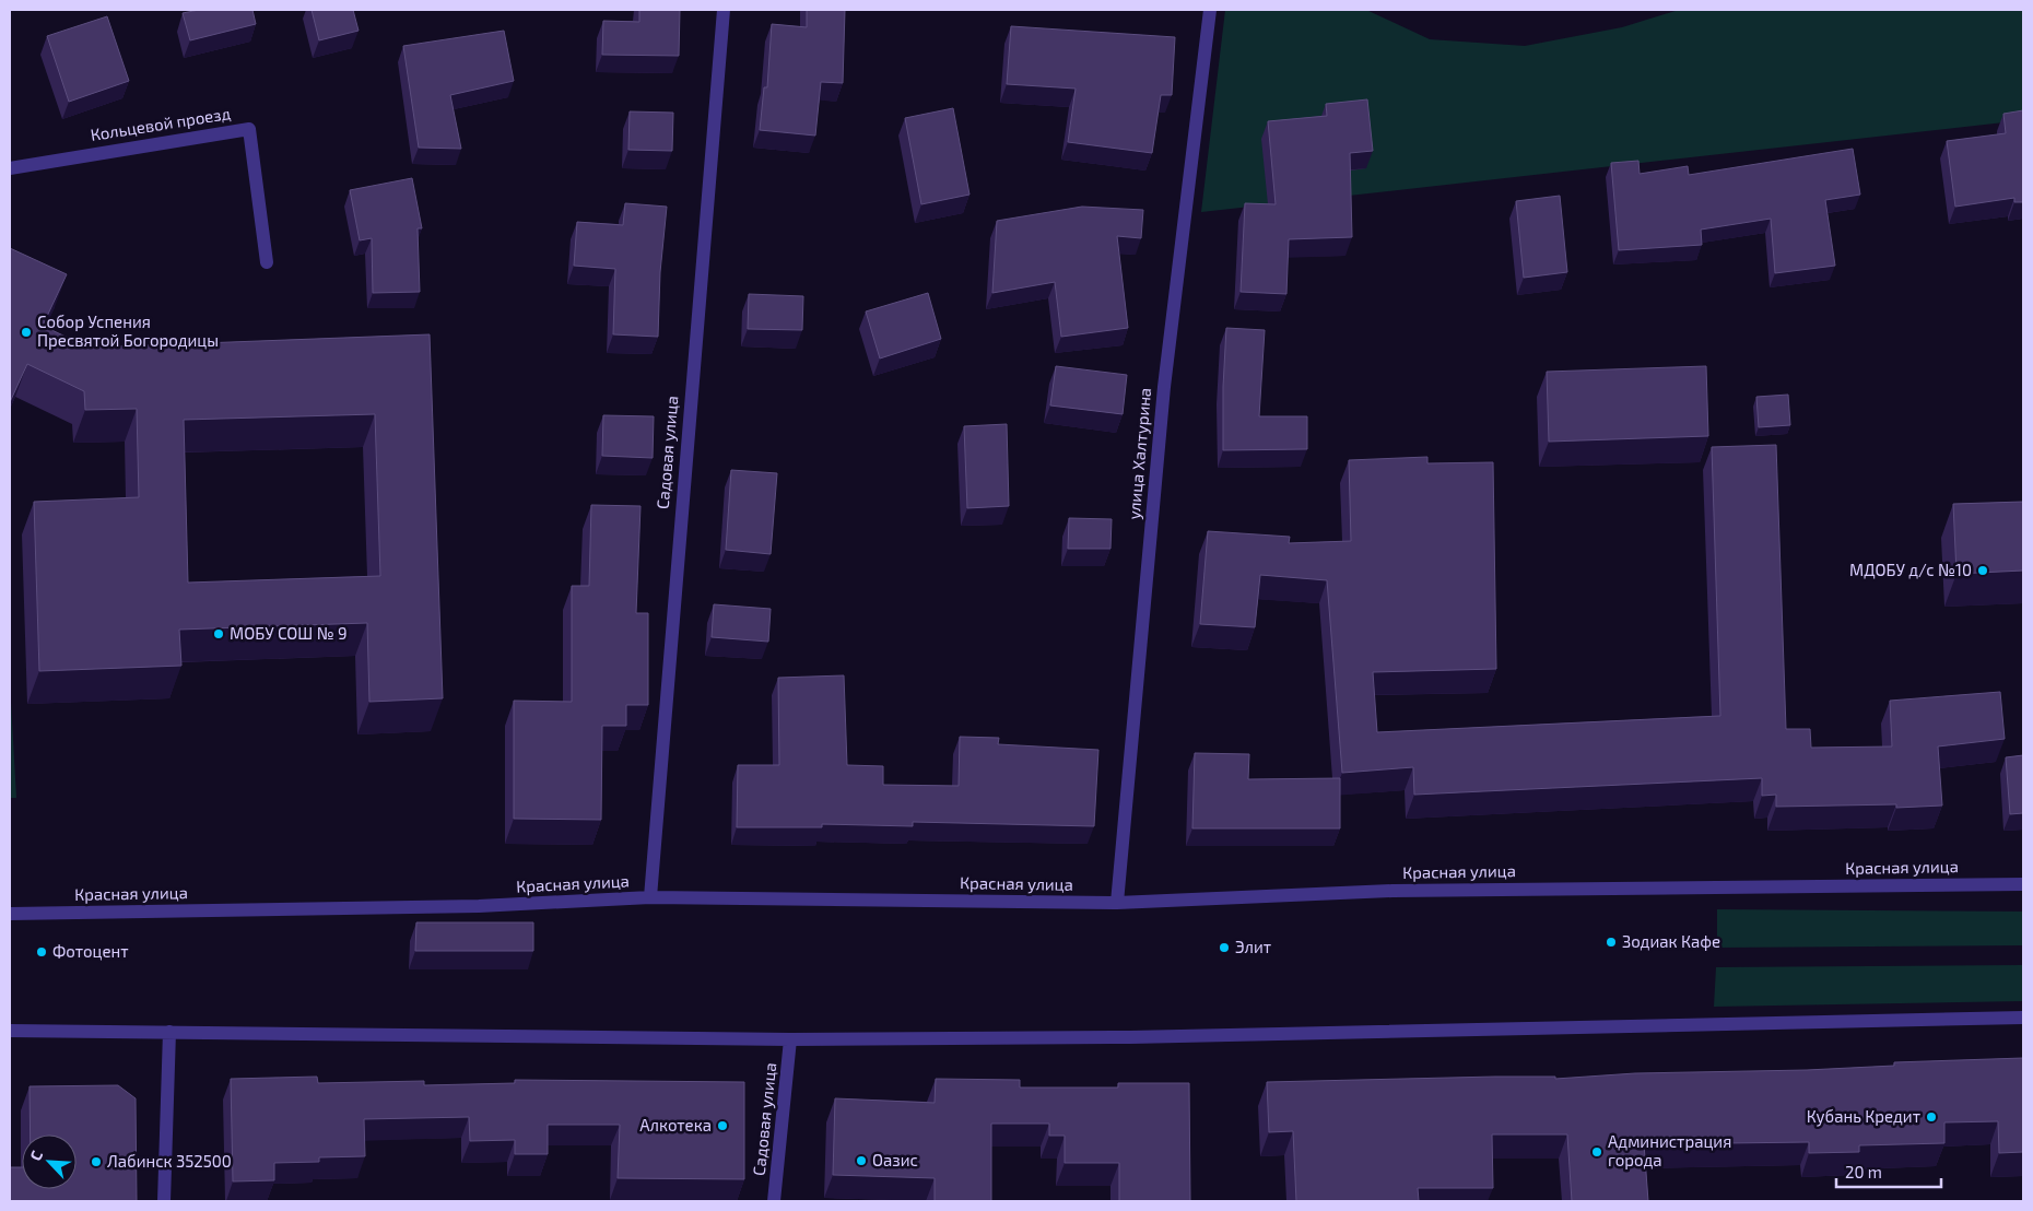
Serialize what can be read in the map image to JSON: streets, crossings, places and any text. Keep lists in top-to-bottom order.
{
  "streets": {
    "street": [
      "Кольцевой проезд",
      "Садовая улица",
      "улица Халтурина",
      "Красная улица"
    ]
  },
  "crossings": [
    ["Садовая улица", "Красная улица"],
    ["улица Халтурина", "Красная улица"]
  ],
  "places": [
    "Собор Успения Пресвятой Богородицы",
    "МДОБУ д/с №10",
    "МОБУ СОШ № 9",
    "Зодиак Кафе",
    "Элит",
    "Фотоцент",
    "Кубань Кредит",
    "Алкотека",
    "Администрация города",
    "Оазис",
    "Лабинск 352500"
  ],
  "scale_bar": "20 m",
  "north": "top left"
}
